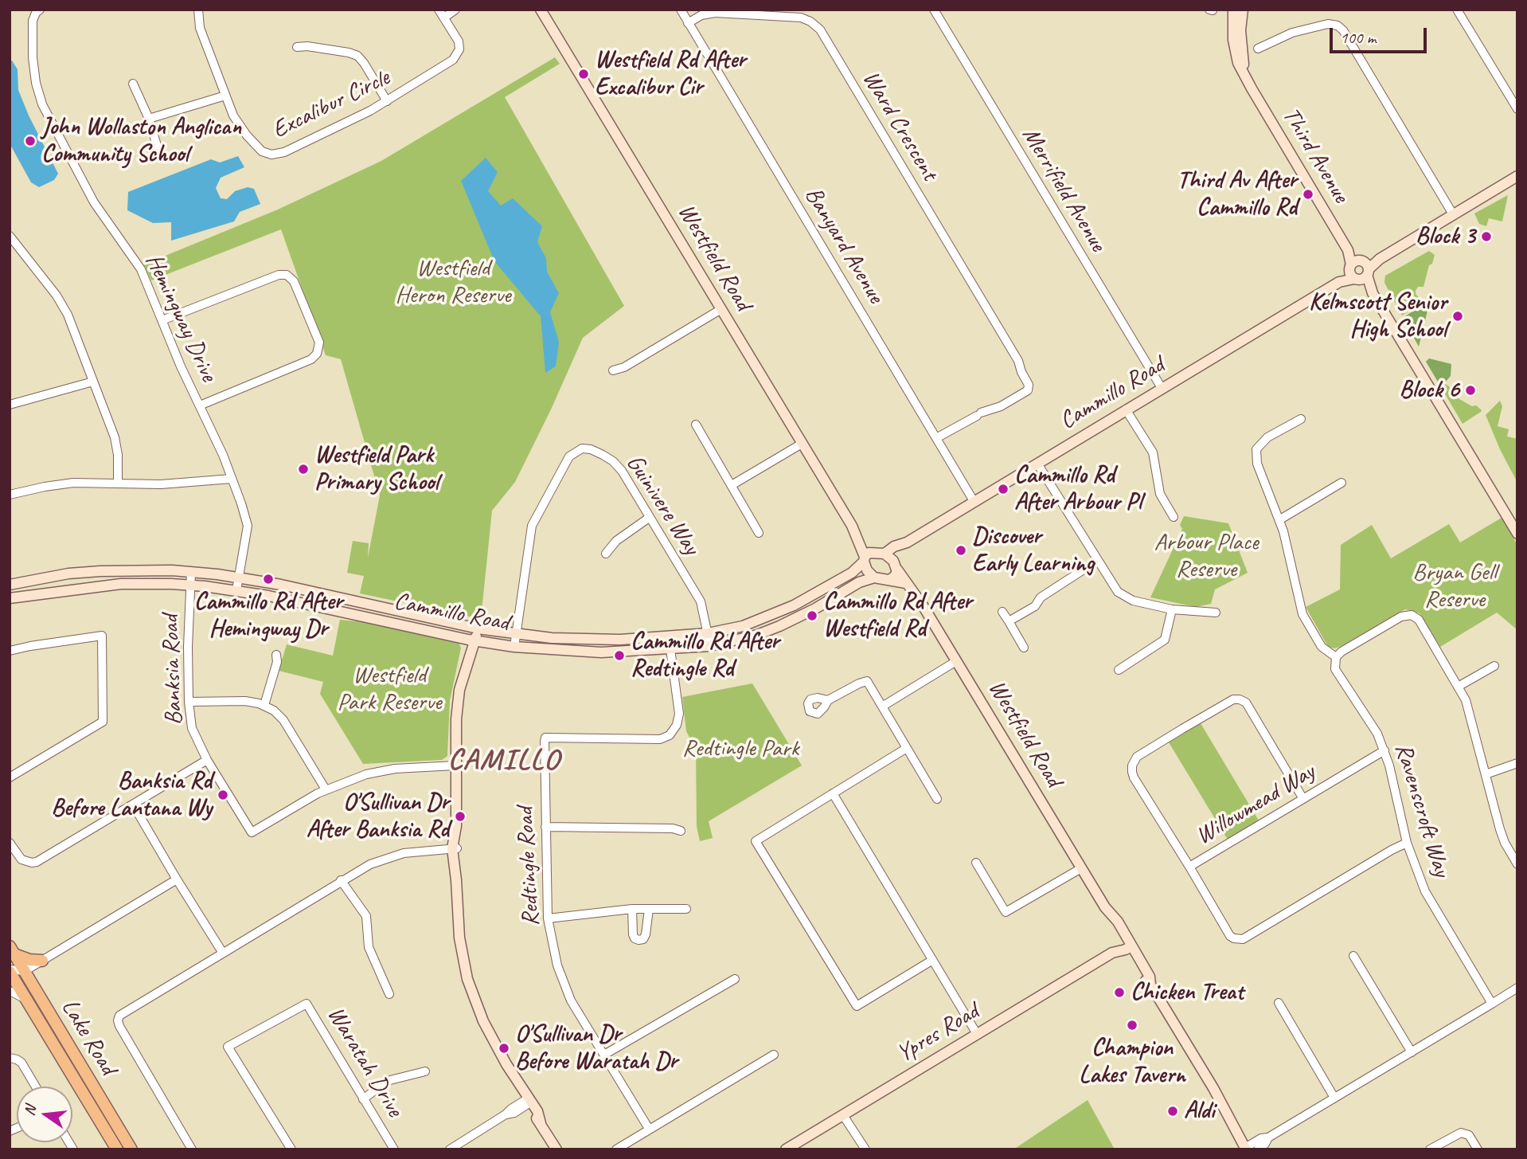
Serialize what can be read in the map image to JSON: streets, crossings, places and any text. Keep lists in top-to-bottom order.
{
  "streets": {
    "main road": [
      "Third Avenue",
      "Westfield Road",
      "Cammillo Road",
      "Ypres Road",
      "Lake Road"
    ],
    "street": [
      "Excalibur Circle",
      "Ward Crescent",
      "Merrifield Avenue",
      "Banyard Avenue",
      "Hemingway Drive",
      "Guinivere Way",
      "Banksia Road",
      "Willowmead Way",
      "Ravenscroft Way",
      "Redtingle Road",
      "Waratah Drive"
    ]
  },
  "crossings": [
    ["Ward Crescent", "Banyard Avenue"],
    ["Third Avenue", "Cammillo Road"],
    ["Merrifield Avenue", "Cammillo Road"],
    ["Banyard Avenue", "Cammillo Road"],
    ["Westfield Road", "Cammillo Road"],
    ["Westfield Road", "Ypres Road"],
    ["Hemingway Drive", "Cammillo Road"],
    ["Cammillo Road", "Guinivere Way"],
    ["Cammillo Road", "Banksia Road"],
    ["Cammillo Road", "Redtingle Road"],
    ["Willowmead Way", "Ravenscroft Way"]
  ],
  "districts": ["CAMILLO"],
  "parks": [
    "Westfield Heron Reserve",
    "Arbour Place Reserve",
    "Bryan Gell Reserve",
    "Westfield Park Reserve",
    "Redtingle Park"
  ],
  "places": [
    "Westfield Rd After Excalibur Cir",
    "John Wollaston Anglican Community School",
    "Third Av After Cammillo Rd",
    "Block 3",
    "Kelmscott Senior High School",
    "Block 6",
    "Westfield Park Primary School",
    "Cammillo Rd After Arbour Pl",
    "Discover Early Learning",
    "Cammillo Rd After Hemingway Dr",
    "Cammillo Rd After Westfield Rd",
    "Cammillo Rd After Redtingle Rd",
    "Banksia Rd Before Lantana Wy",
    "O'Sullivan Dr After Banksia Rd",
    "Chicken Treat",
    "Champion Lakes Tavern",
    "O'Sullivan Dr Before Waratah Dr",
    "Aldi"
  ],
  "scale_bar": "100 m",
  "north": "left"
}
